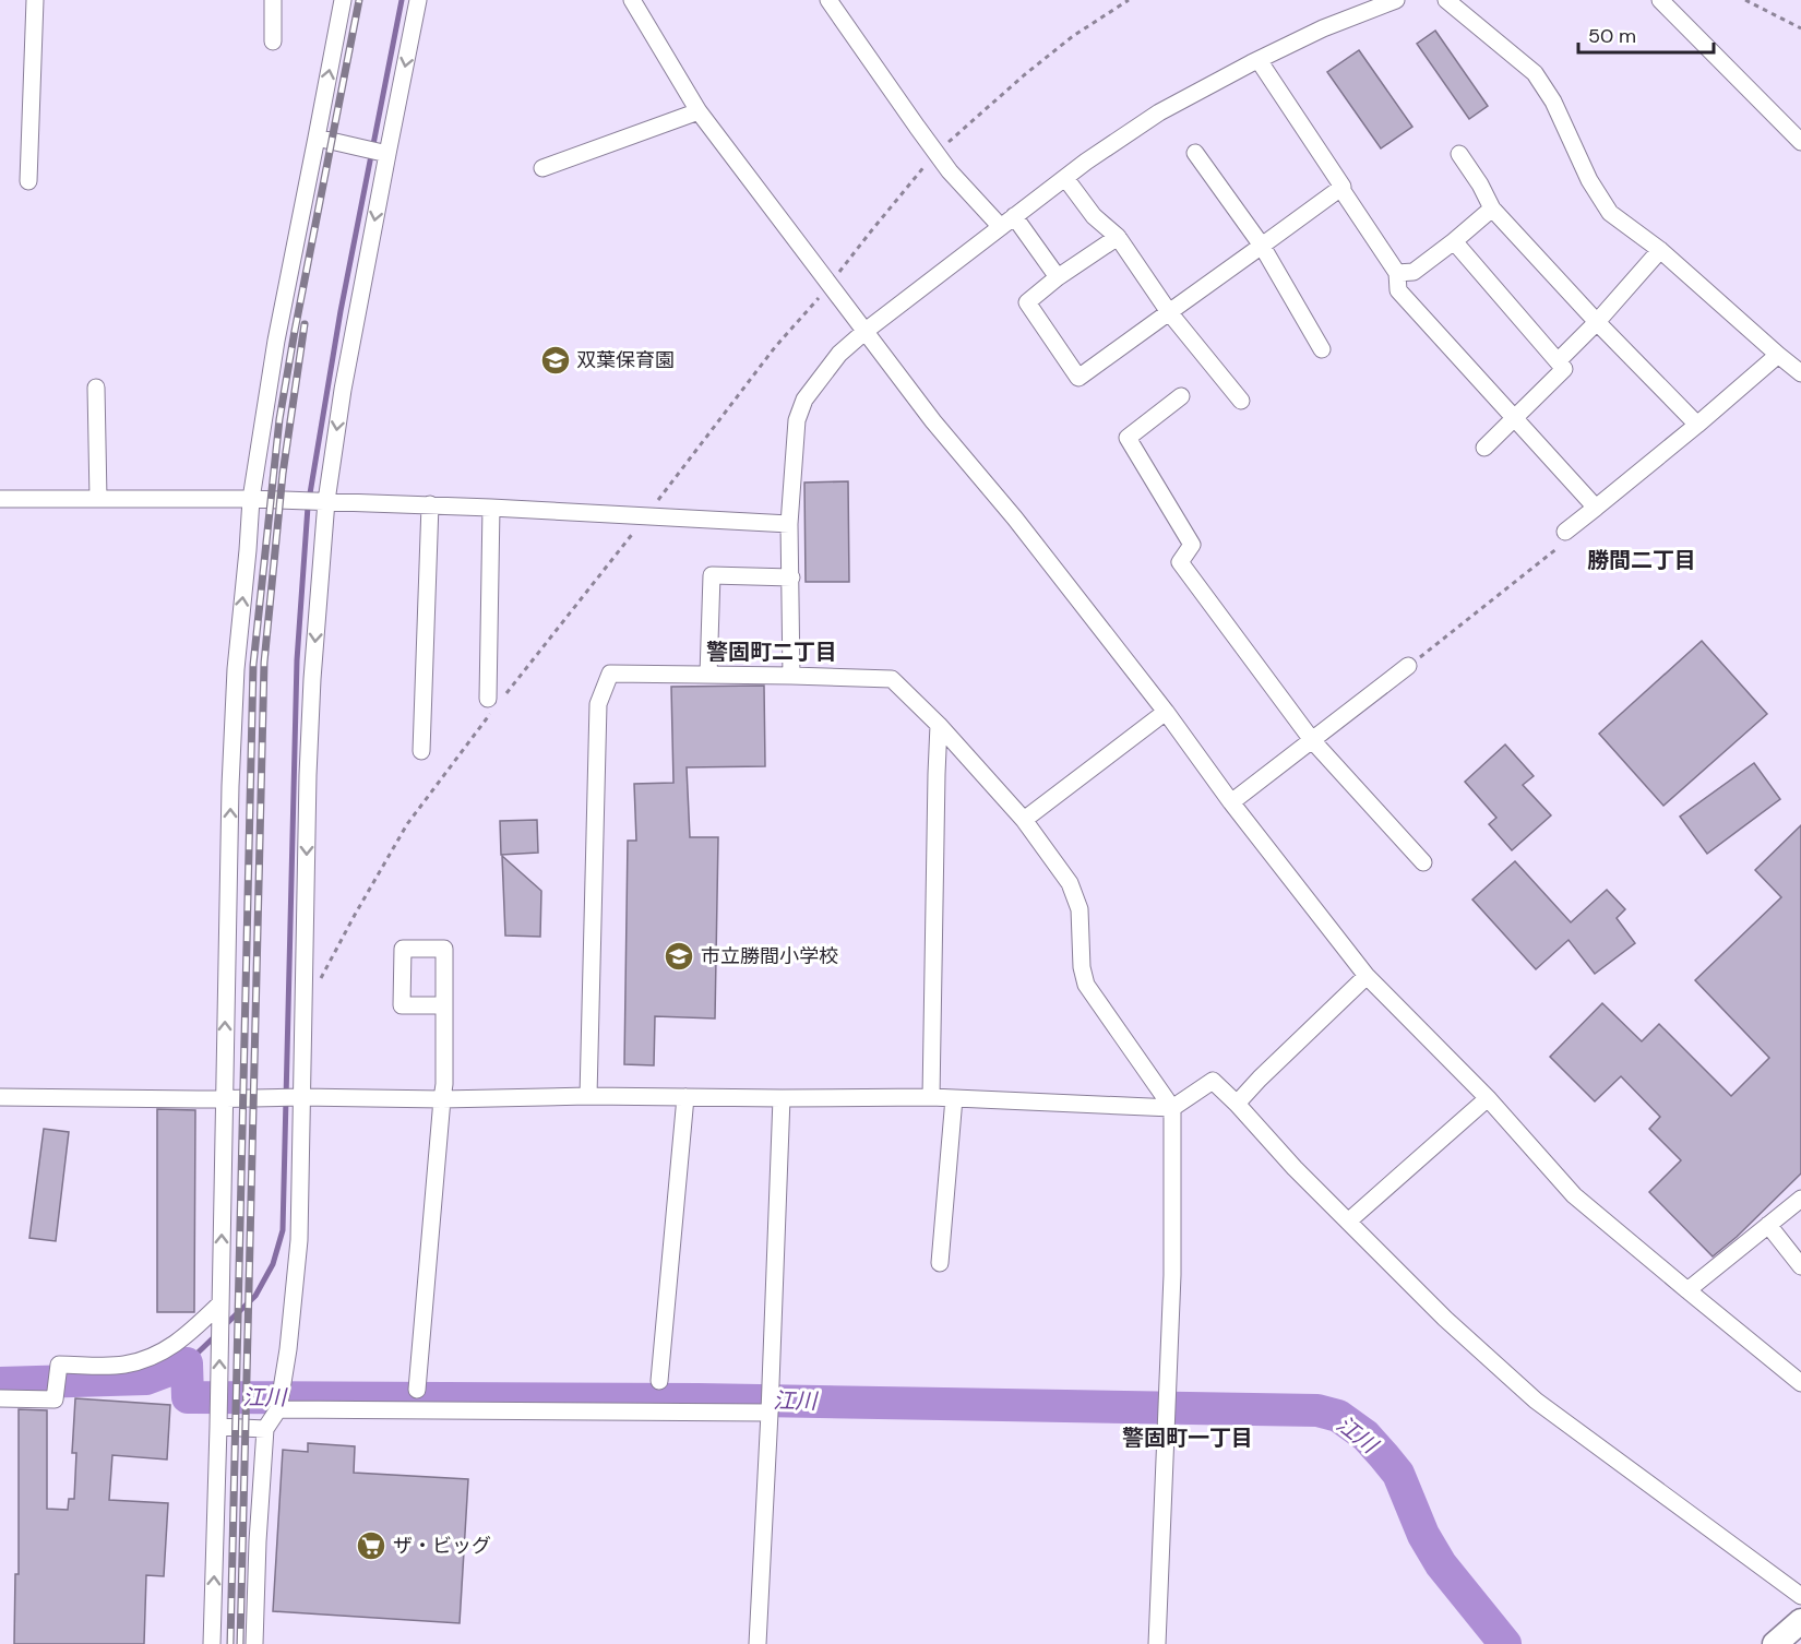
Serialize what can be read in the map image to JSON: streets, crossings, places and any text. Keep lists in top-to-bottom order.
{
  "districts": ["勝間二丁目", "警固町二丁目", "警固町一丁目"],
  "water": ["江川"],
  "places": {
    "school or university": ["双葉保育園", "市立勝間小学校"],
    "supermarket": ["ザ・ビッグ"]
  },
  "scale_bar": "50 m"
}
